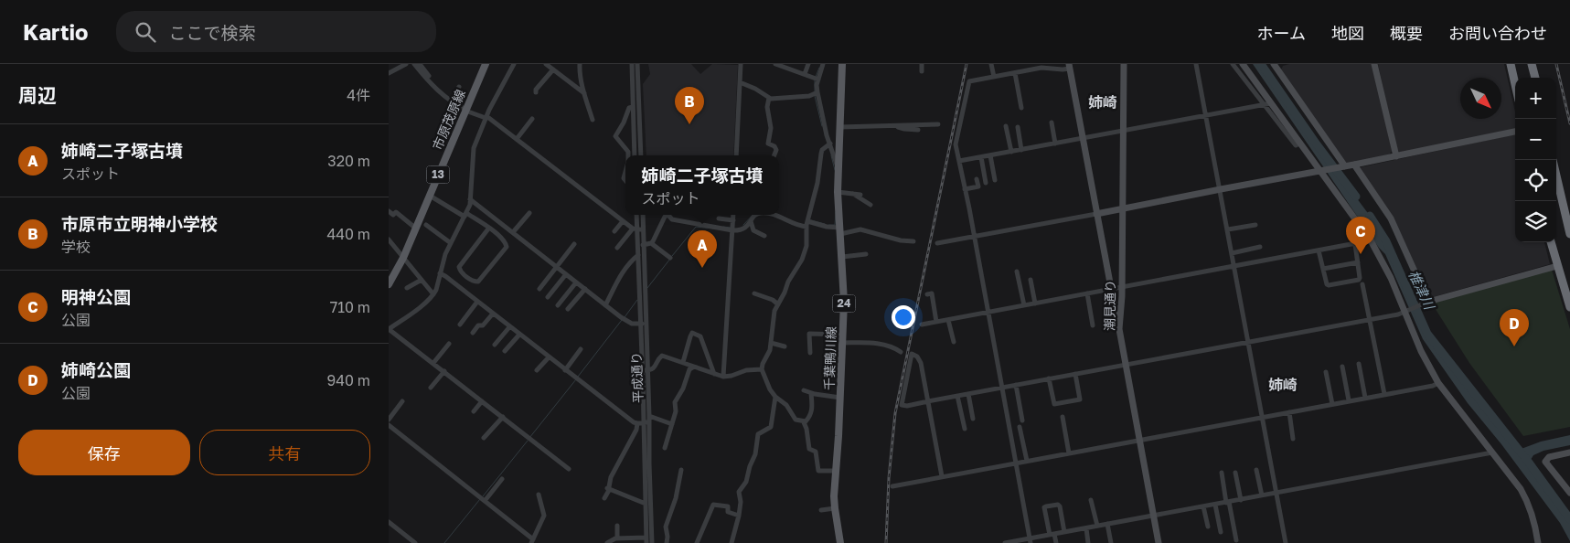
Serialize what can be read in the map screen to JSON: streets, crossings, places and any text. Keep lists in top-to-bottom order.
{
  "streets": {
    "main road": [
      "市原茂原線",
      "13",
      "24",
      "千葉鴨川線"
    ],
    "street": ["潮見通り", "平成通り"]
  },
  "districts": ["姉崎", "姉崎"],
  "water": ["椎津川"],
  "north": "bottom right",
  "page": {
    "header": "Kartio",
    "search": "ここで検索",
    "nav": [
      "ホーム",
      "地図",
      "概要",
      "お問い合わせ"
    ],
    "heading": ["周辺", "4件"],
    "map_buttons": ["+", "−"],
    "pins": [
      "B",
      "C",
      "A",
      "D"
    ],
    "list": [
      {
        "mark": "A",
        "name": "姉崎二子塚古墳",
        "note": "スポット",
        "value": "320 m"
      },
      {
        "mark": "B",
        "name": "市原市立明神小学校",
        "note": "学校",
        "value": "440 m"
      },
      {
        "mark": "C",
        "name": "明神公園",
        "note": "公園",
        "value": "710 m"
      },
      {
        "mark": "D",
        "name": "姉崎公園",
        "note": "公園",
        "value": "940 m"
      }
    ],
    "popup": ["姉崎二子塚古墳", "スポット"],
    "buttons": ["保存", "共有"]
  }
}
